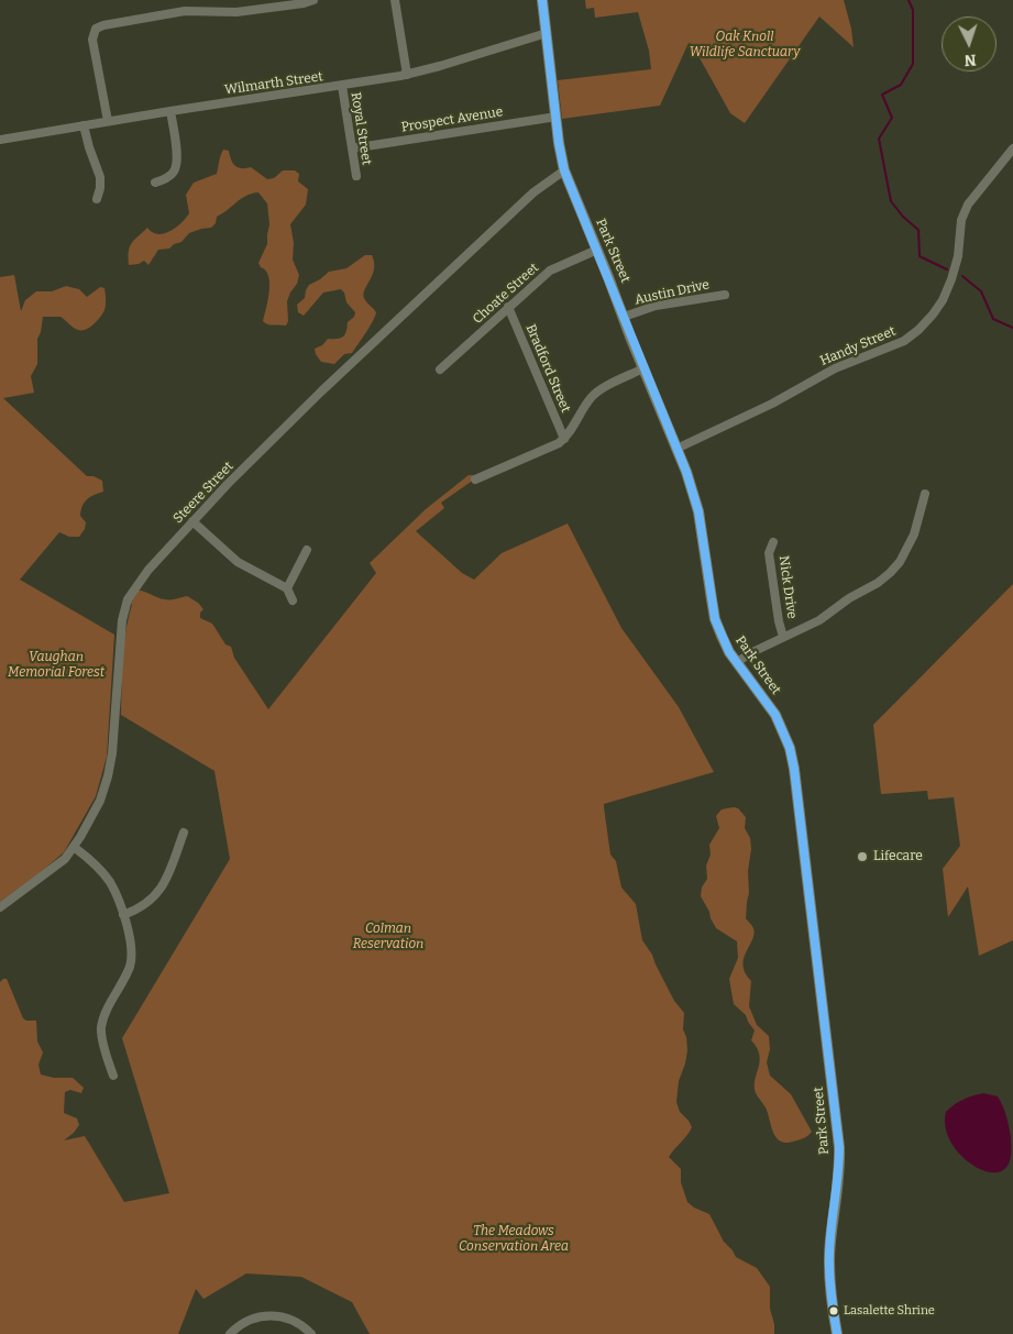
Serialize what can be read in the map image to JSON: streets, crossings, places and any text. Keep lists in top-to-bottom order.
{
  "streets": {
    "main road": ["Park Street"],
    "street": [
      "Wilmarth Street",
      "Prospect Avenue",
      "Royal Street",
      "Austin Drive",
      "Choate Street",
      "Handy Street",
      "Bradford Street",
      "Steere Street",
      "Nick Drive"
    ]
  },
  "crossings": [
    ["Wilmarth Street", "Royal Street"],
    ["Wilmarth Street", "Park Street"],
    ["Prospect Avenue", "Royal Street"],
    ["Prospect Avenue", "Park Street"],
    ["Park Street", "Austin Drive"],
    ["Park Street", "Choate Street"],
    ["Park Street", "Handy Street"],
    ["Park Street", "Steere Street"],
    ["Choate Street", "Bradford Street"]
  ],
  "parks": [
    "Oak Knoll Wildlife Sanctuary",
    "Vaughan Memorial Forest",
    "Colman Reservation",
    "The Meadows Conservation Area"
  ],
  "places": ["Lifecare", "Lasalette Shrine"],
  "north": "bottom"
}
